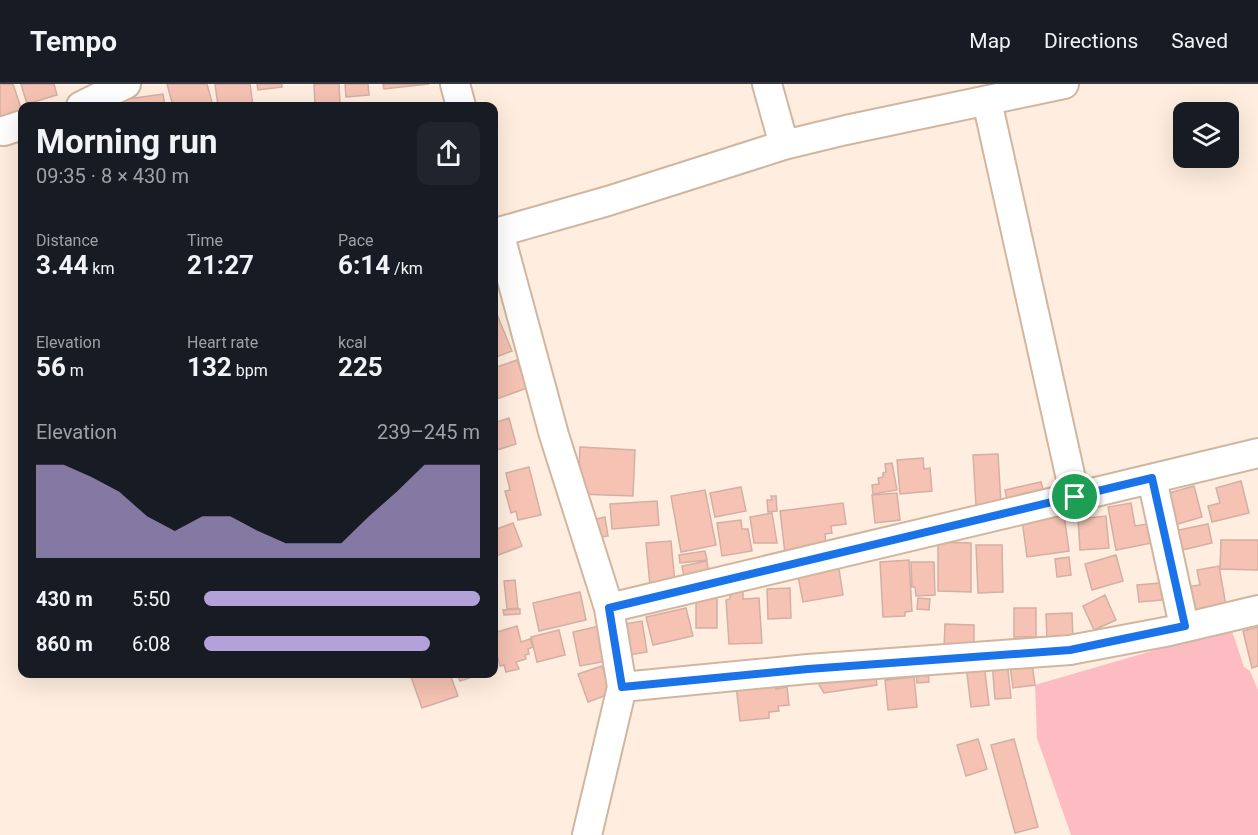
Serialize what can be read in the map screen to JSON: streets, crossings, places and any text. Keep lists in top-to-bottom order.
{
  "page": {
    "header": "Tempo",
    "nav": ["Map", "Directions", "Saved"],
    "heading": ["Morning run", "09:35 · 8 × 430 m"],
    "stats": [
      ["Distance", "3.44 km"],
      ["Time", "21:27"],
      ["Pace", "6:14 /km"],
      ["Elevation", "56 m"],
      ["Heart rate", "132 bpm"],
      ["kcal", "225"]
    ],
    "chart": ["Elevation", "239–245 m"],
    "list": [
      {
        "name": "430 m",
        "note": "5:50"
      },
      {
        "name": "860 m",
        "note": "6:08"
      }
    ]
  }
}
